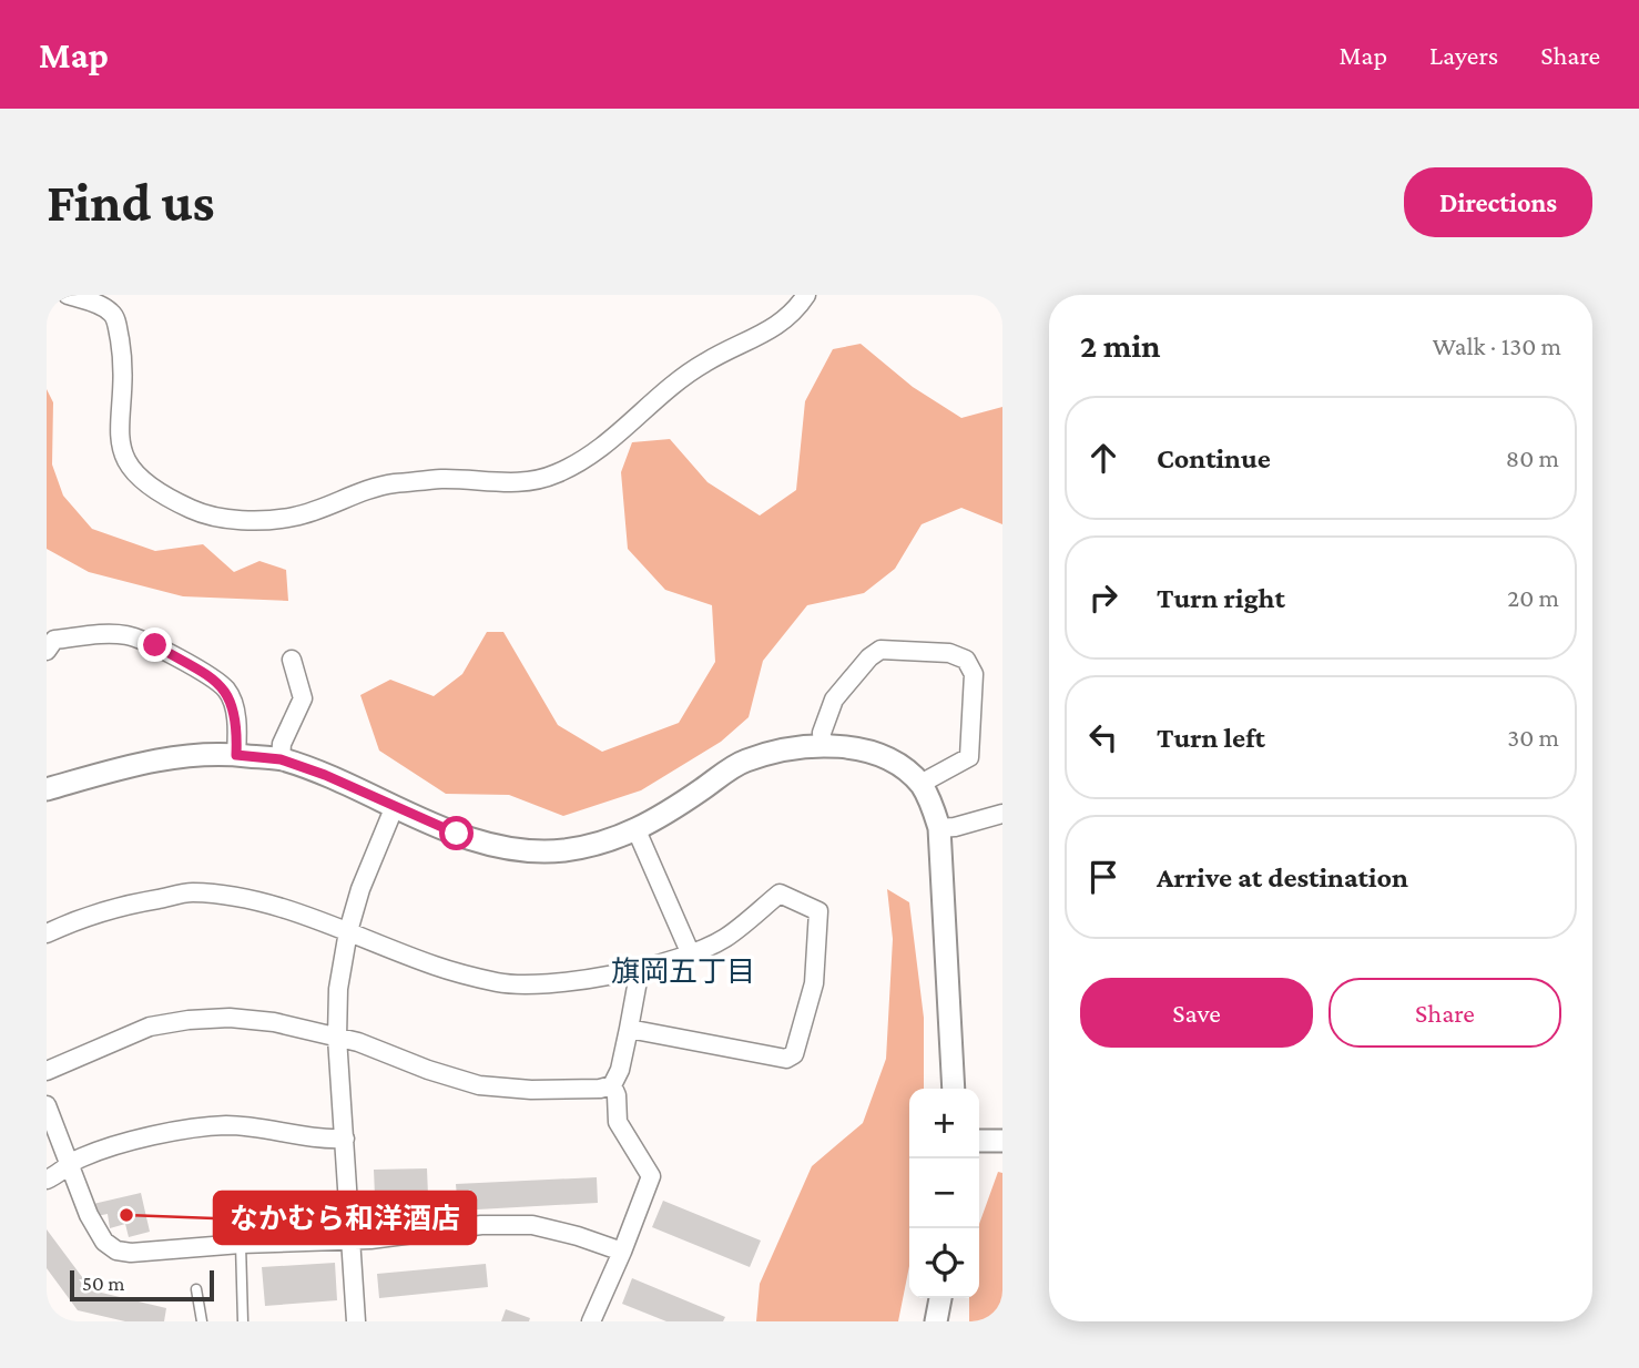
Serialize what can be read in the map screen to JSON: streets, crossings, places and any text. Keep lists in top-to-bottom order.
{
  "districts": ["旗岡五丁目"],
  "places": ["なかむら和洋酒店"],
  "scale_bar": "50 m",
  "page": {
    "header": "Map",
    "nav": ["Map", "Layers", "Share"],
    "buttons": [
      "Directions",
      ["Save", "Share"]
    ],
    "title": "Find us",
    "heading": ["2 min", "Walk · 130 m"],
    "list": [
      ["Continue", "80 m"],
      ["Turn right", "20 m"],
      ["Turn left", "30 m"],
      "Arrive at destination"
    ],
    "map_buttons": ["+", "−"],
    "scale": "50 m"
  }
}
